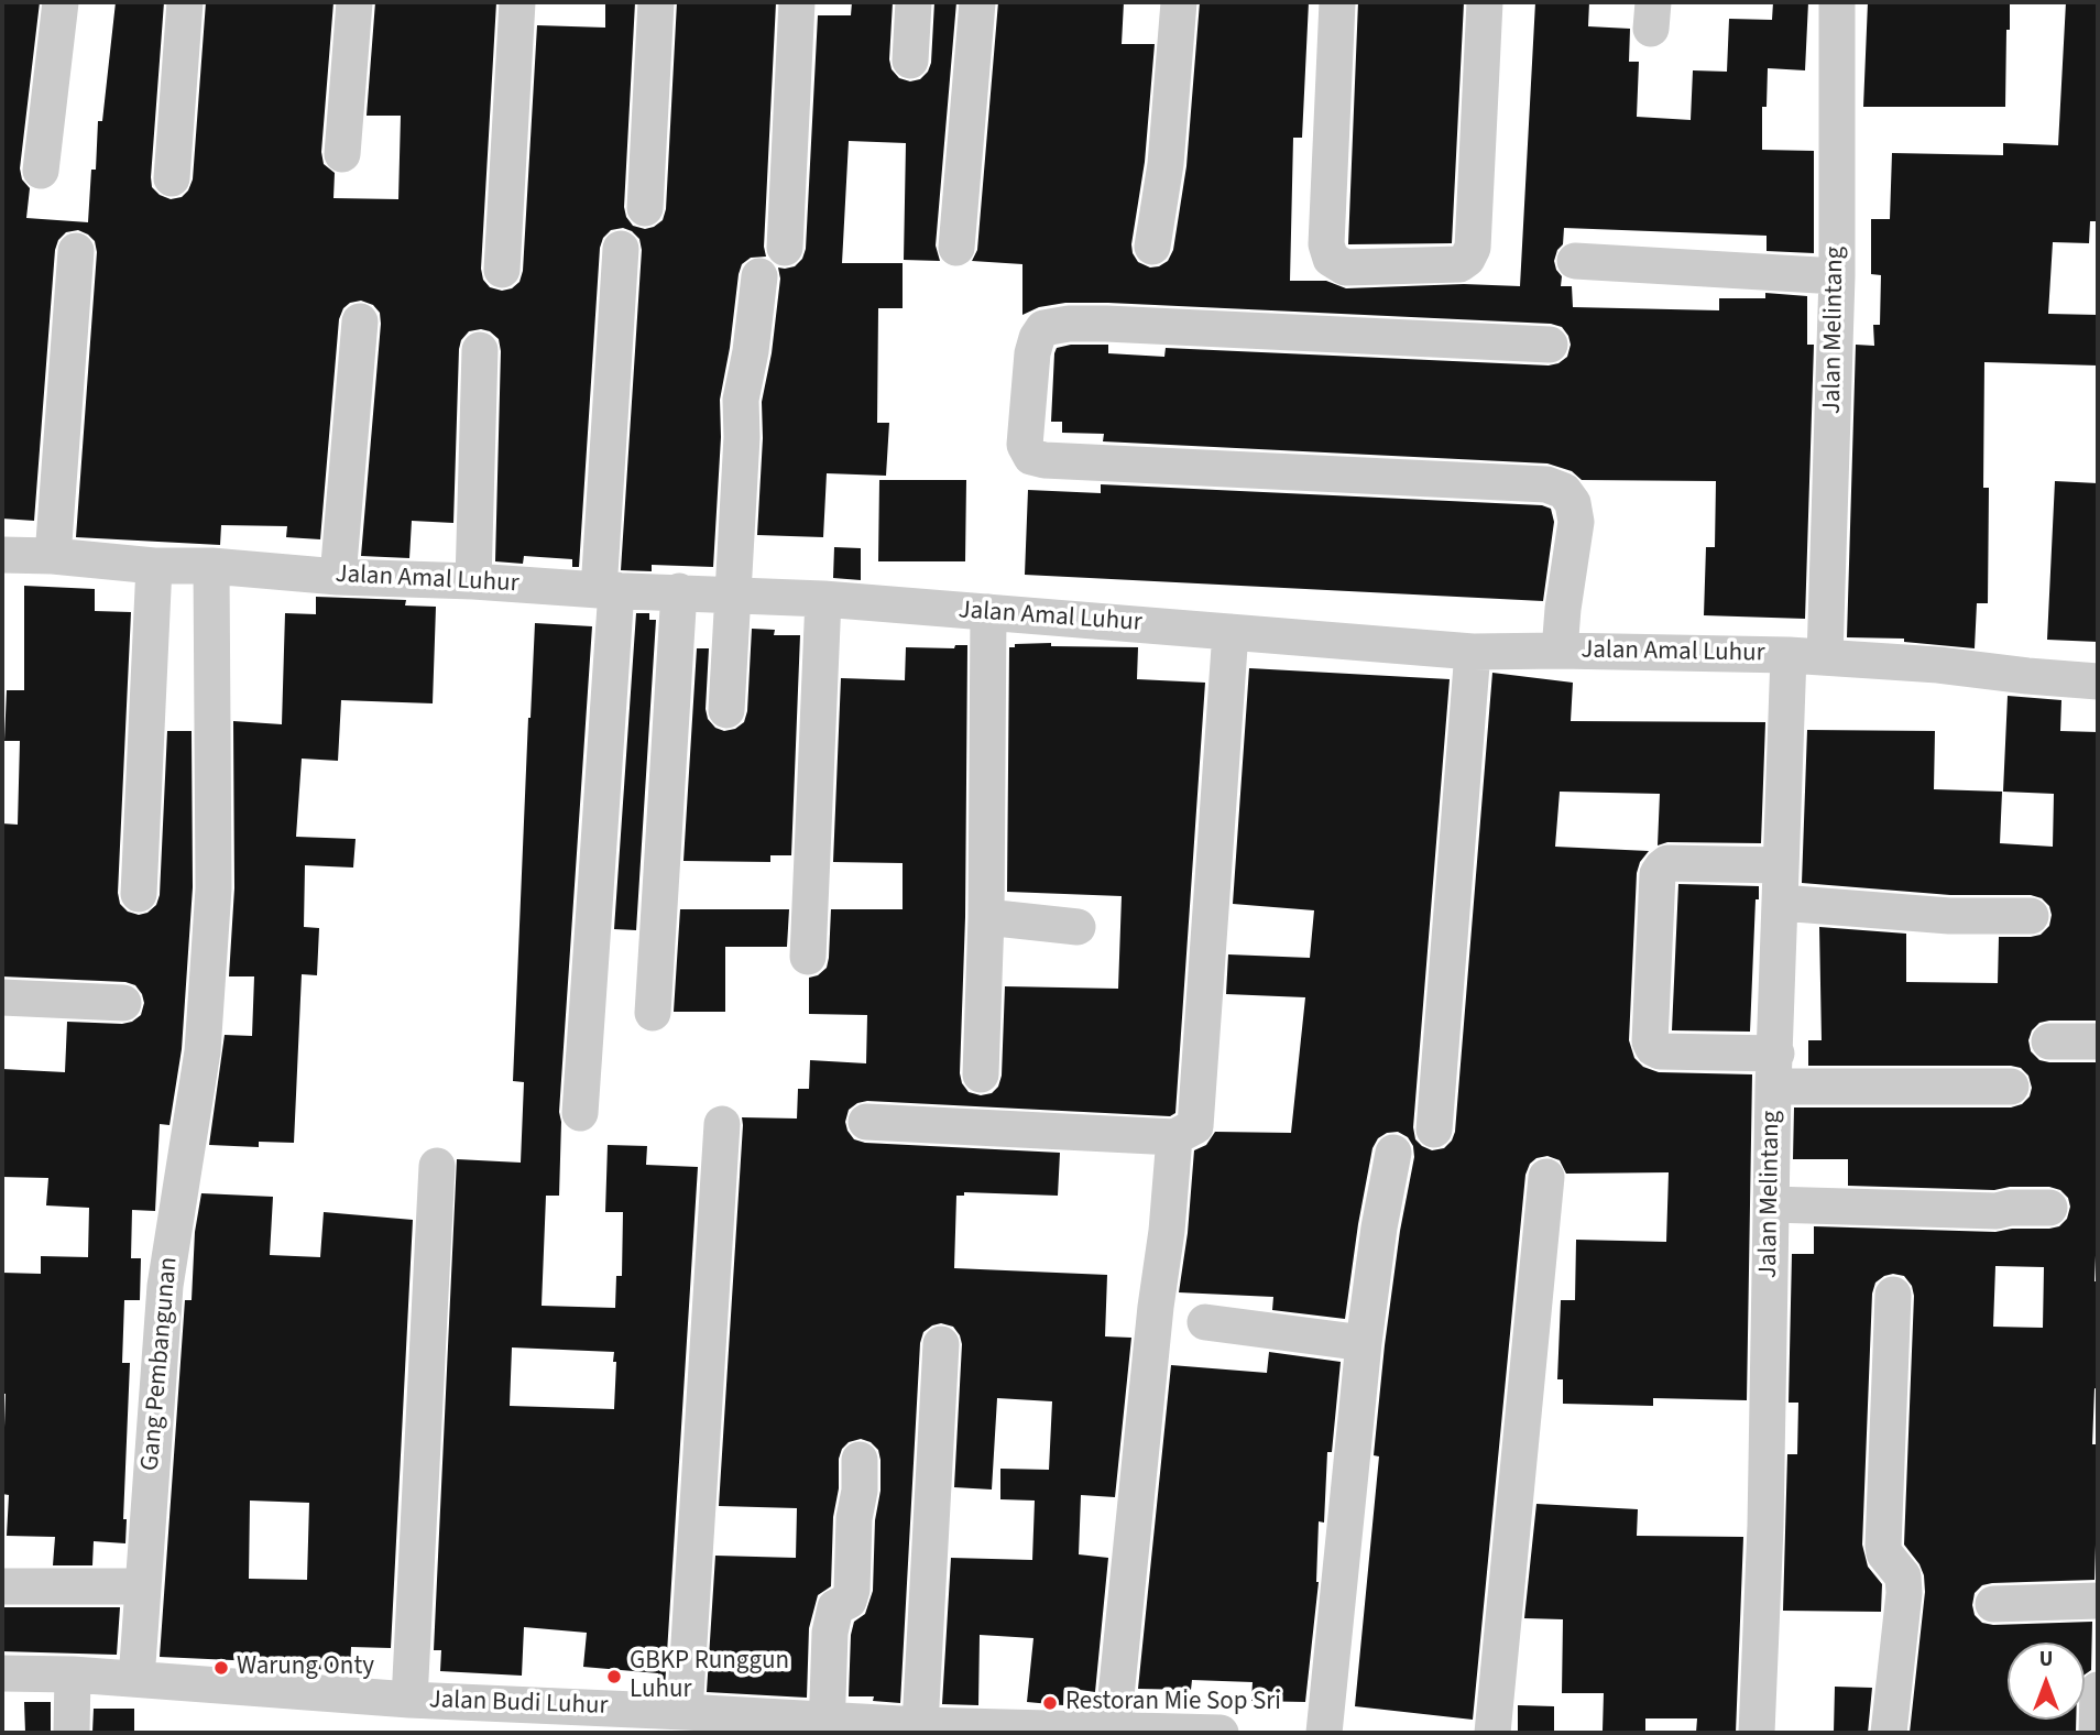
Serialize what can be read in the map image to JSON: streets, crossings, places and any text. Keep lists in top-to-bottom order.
{
  "streets": {
    "street": [
      "Jalan Melintang",
      "Jalan Amal Luhur",
      "Gang Pembangunan",
      "Jalan Budi Luhur"
    ]
  },
  "crossings": [
    ["Jalan Melintang", "Jalan Amal Luhur"],
    ["Jalan Amal Luhur", "Gang Pembangunan"],
    ["Gang Pembangunan", "Jalan Budi Luhur"]
  ],
  "places": ["Warung Onty", "GBKP Runggun Luhur", "Restoran Mie Sop Sri"],
  "north": "top"
}
